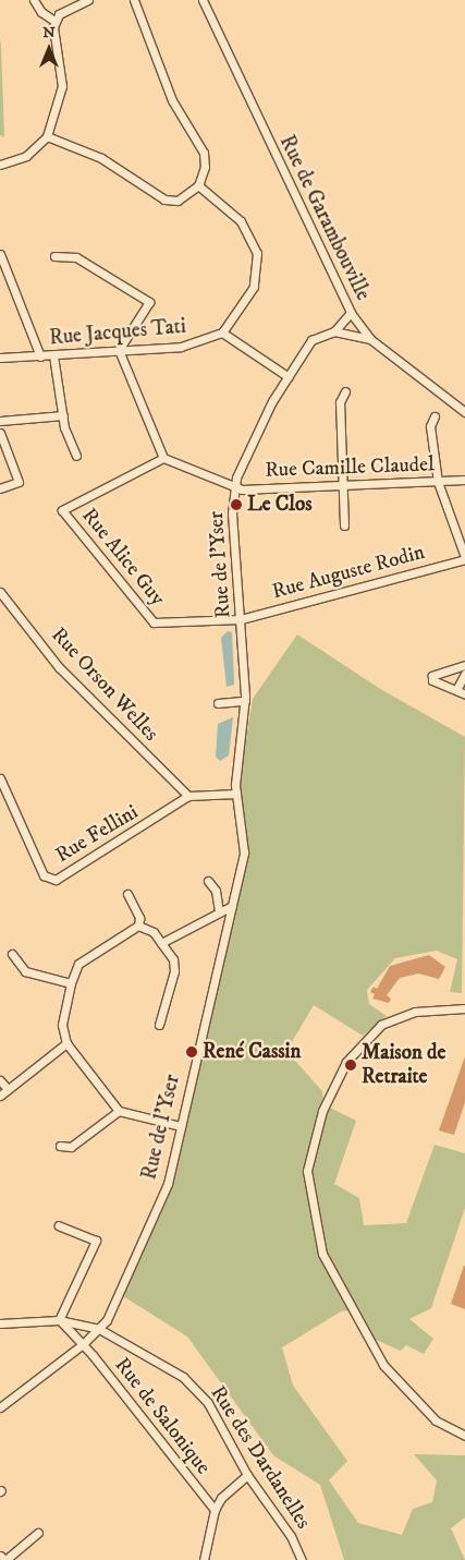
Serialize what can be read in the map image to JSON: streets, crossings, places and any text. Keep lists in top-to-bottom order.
{
  "streets": {
    "street": [
      "Rue de Garambouville",
      "Rue Jacques Tati",
      "Rue Camille Claudel",
      "Rue Alice Guy",
      "Rue de l'Yser",
      "Rue Auguste Rodin",
      "Rue Orson Welles",
      "Rue Fellini",
      "Rue de Salonique",
      "Rue des Dardanelles"
    ]
  },
  "crossings": [
    ["Rue de Garambouville", "Rue de l'Yser"],
    ["Rue Camille Claudel", "Rue de l'Yser"],
    ["Rue Alice Guy", "Rue de l'Yser"],
    ["Rue Alice Guy", "Rue Auguste Rodin"],
    ["Rue de l'Yser", "Rue Auguste Rodin"],
    ["Rue de l'Yser", "Rue Fellini"],
    ["Rue de l'Yser", "Rue de Salonique"],
    ["Rue de l'Yser", "Rue des Dardanelles"],
    ["Rue Orson Welles", "Rue Fellini"],
    ["Rue de Salonique", "Rue des Dardanelles"]
  ],
  "places": ["Le Clos", "René Cassin", "Maison de Retraite"],
  "north": "top"
}
